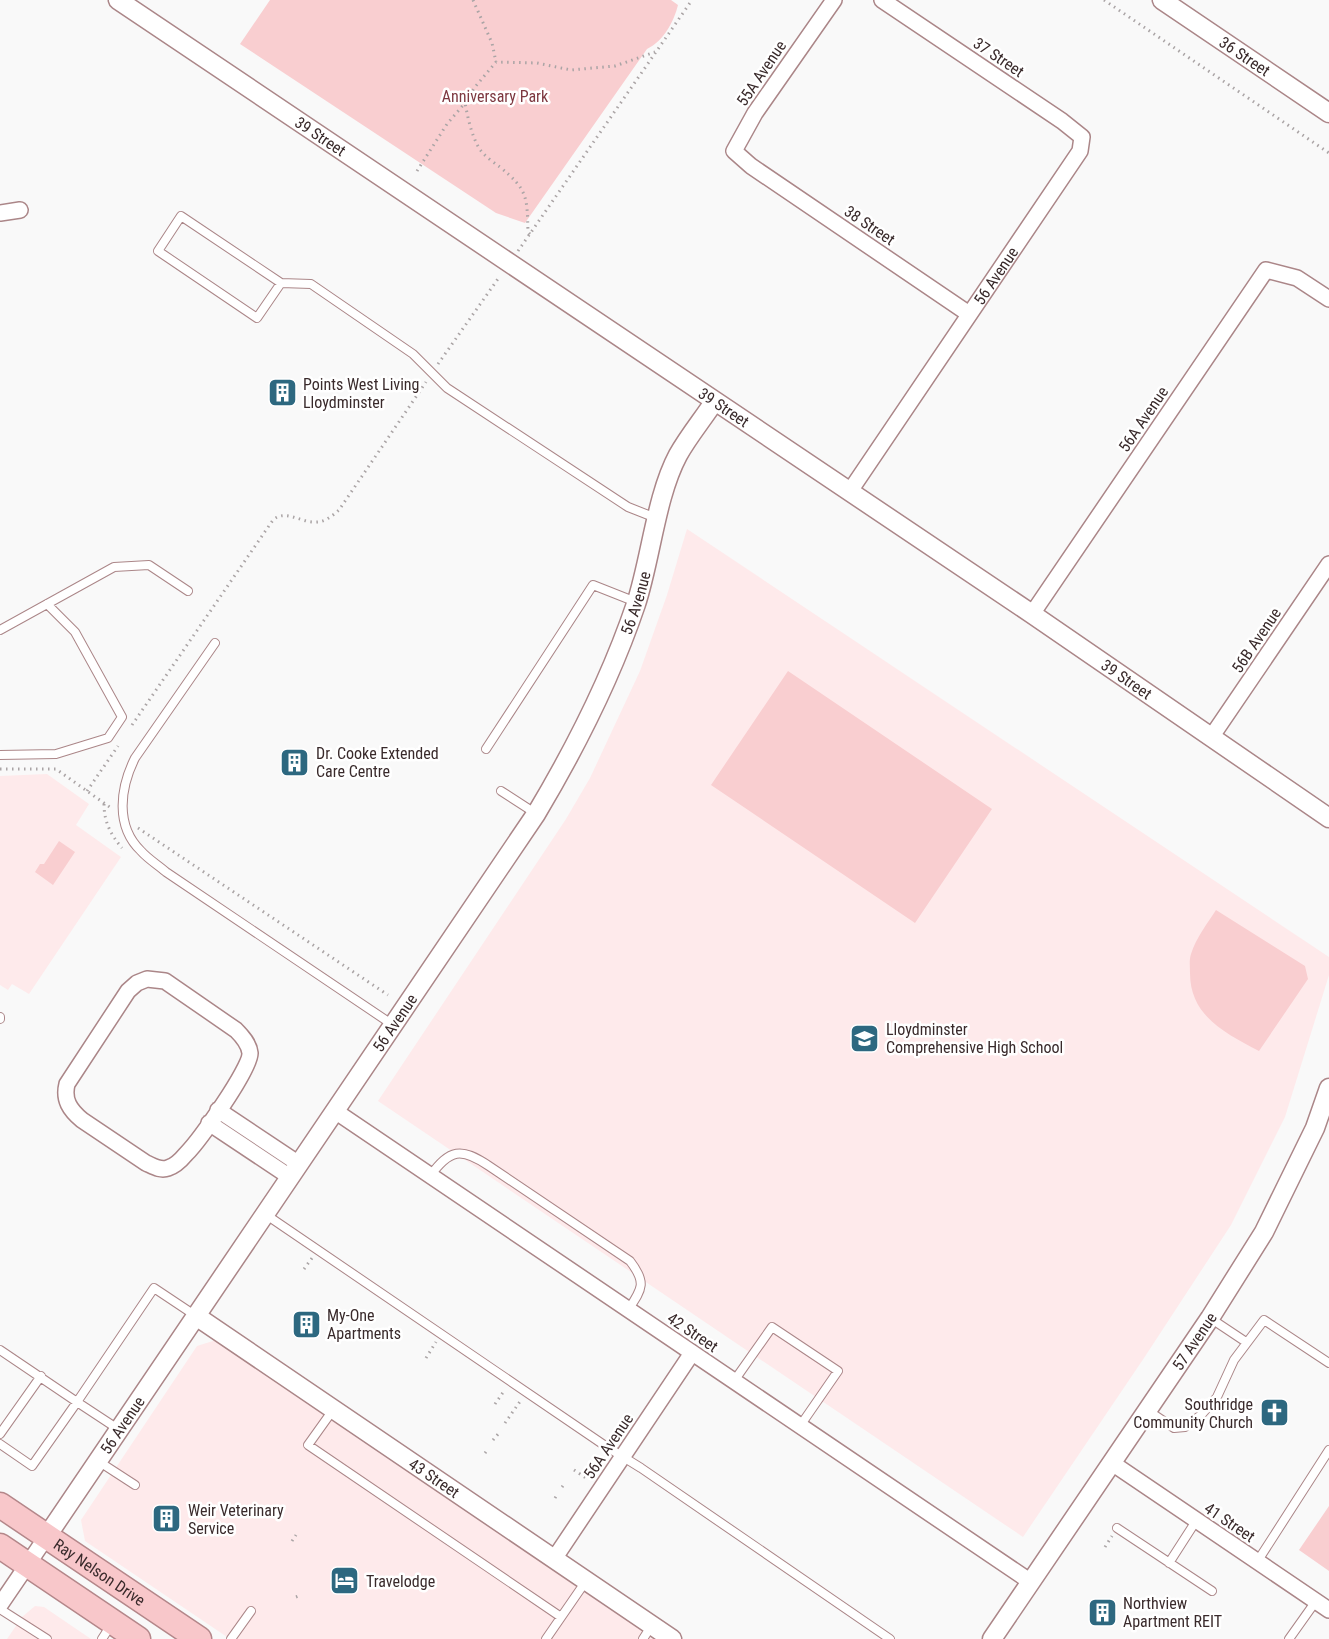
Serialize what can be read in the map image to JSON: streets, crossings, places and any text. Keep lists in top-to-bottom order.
{
  "streets": {
    "highway": ["Ray Nelson Drive"],
    "street": [
      "37 Street",
      "36 Street",
      "55A Avenue",
      "39 Street",
      "38 Street",
      "56 Avenue",
      "56A Avenue",
      "56B Avenue",
      "42 Street",
      "57 Avenue",
      "43 Street",
      "41 Street"
    ]
  },
  "crossings": [
    ["37 Street", "56 Avenue"],
    ["55A Avenue", "38 Street"],
    ["39 Street", "56 Avenue"],
    ["39 Street", "56A Avenue"],
    ["39 Street", "56B Avenue"],
    ["38 Street", "56 Avenue"],
    ["56 Avenue", "42 Street"],
    ["56 Avenue", "43 Street"],
    ["56 Avenue", "Ray Nelson Drive"],
    ["56A Avenue", "42 Street"],
    ["56A Avenue", "43 Street"],
    ["42 Street", "57 Avenue"],
    ["57 Avenue", "41 Street"]
  ],
  "parks": ["Anniversary Park"],
  "places": {
    "building": [
      "Points West Living Lloydminster",
      "Dr. Cooke Extended Care Centre",
      "My-One Apartments",
      "Weir Veterinary Service",
      "Northview Apartment REIT"
    ],
    "school or university": ["Lloydminster Comprehensive High School"],
    "church": ["Southridge Community Church"],
    "hotel": ["Travelodge"]
  }
}
